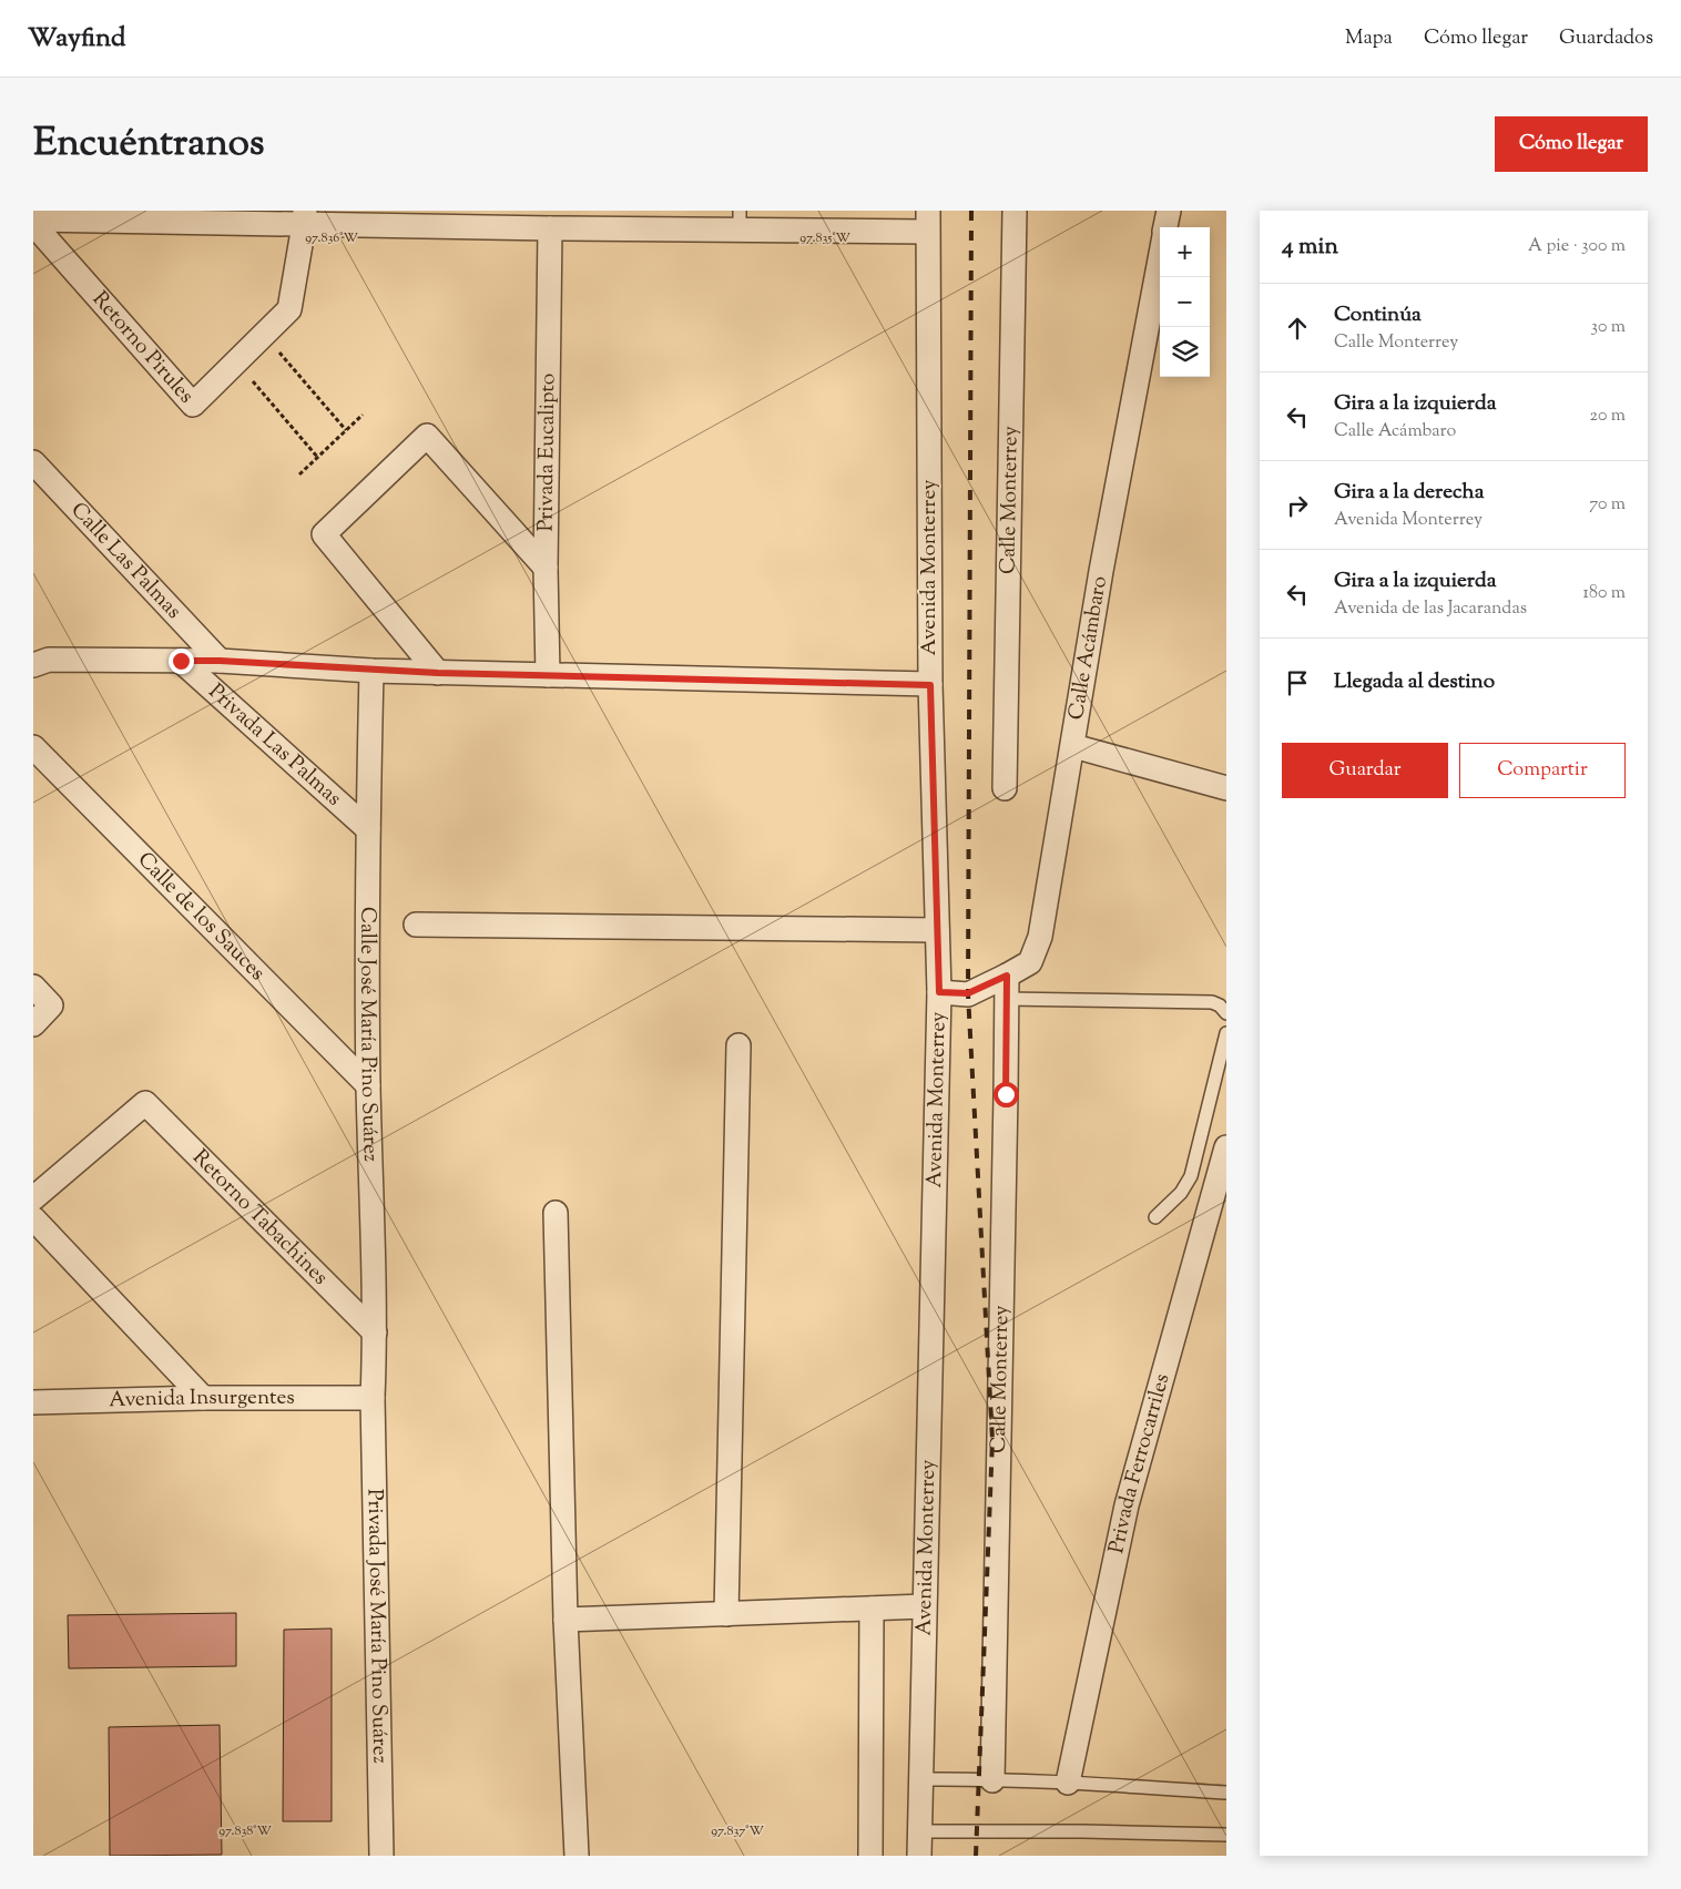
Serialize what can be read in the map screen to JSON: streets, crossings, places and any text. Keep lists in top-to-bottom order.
{
  "streets": {
    "street": [
      "Retorno Pirules",
      "Privada Eucalipto",
      "Calle Monterrey",
      "Calle Las Palmas",
      "Avenida Monterrey",
      "Calle Acámbaro",
      "Privada Las Palmas",
      "Calle de los Sauces",
      "Calle José María Pino Suárez",
      "Retorno Tabachines",
      "Avenida Insurgentes",
      "Privada Ferrocarriles",
      "Privada José María Pino Suárez"
    ]
  },
  "crossings": [
    ["Calle Monterrey", "Calle Acámbaro"],
    ["Avenida Monterrey", "Calle Acámbaro"],
    ["Privada Las Palmas", "Calle José María Pino Suárez"],
    ["Calle de los Sauces", "Calle José María Pino Suárez"],
    ["Calle José María Pino Suárez", "Retorno Tabachines"],
    ["Calle José María Pino Suárez", "Avenida Insurgentes"],
    ["Calle José María Pino Suárez", "Privada José María Pino Suárez"],
    ["Avenida Insurgentes", "Privada José María Pino Suárez"]
  ],
  "page": {
    "header": "Wayfind",
    "nav": ["Mapa", "Cómo llegar", "Guardados"],
    "title": "Encuéntranos",
    "buttons": [
      "Cómo llegar",
      ["Guardar", "Compartir"]
    ],
    "heading": ["4 min", "A pie · 300 m"],
    "map_buttons": ["+", "−"],
    "list": [
      ["Continúa", "Calle Monterrey", "30 m"],
      ["Gira a la izquierda", "Calle Acámbaro", "20 m"],
      ["Gira a la derecha", "Avenida Monterrey", "70 m"],
      ["Gira a la izquierda", "Avenida de las Jacarandas", "180 m"],
      "Llegada al destino"
    ]
  },
  "coordinates": [
    "97.836°W",
    "97.835°W",
    "97.838°W",
    "97.837°W"
  ]
}
